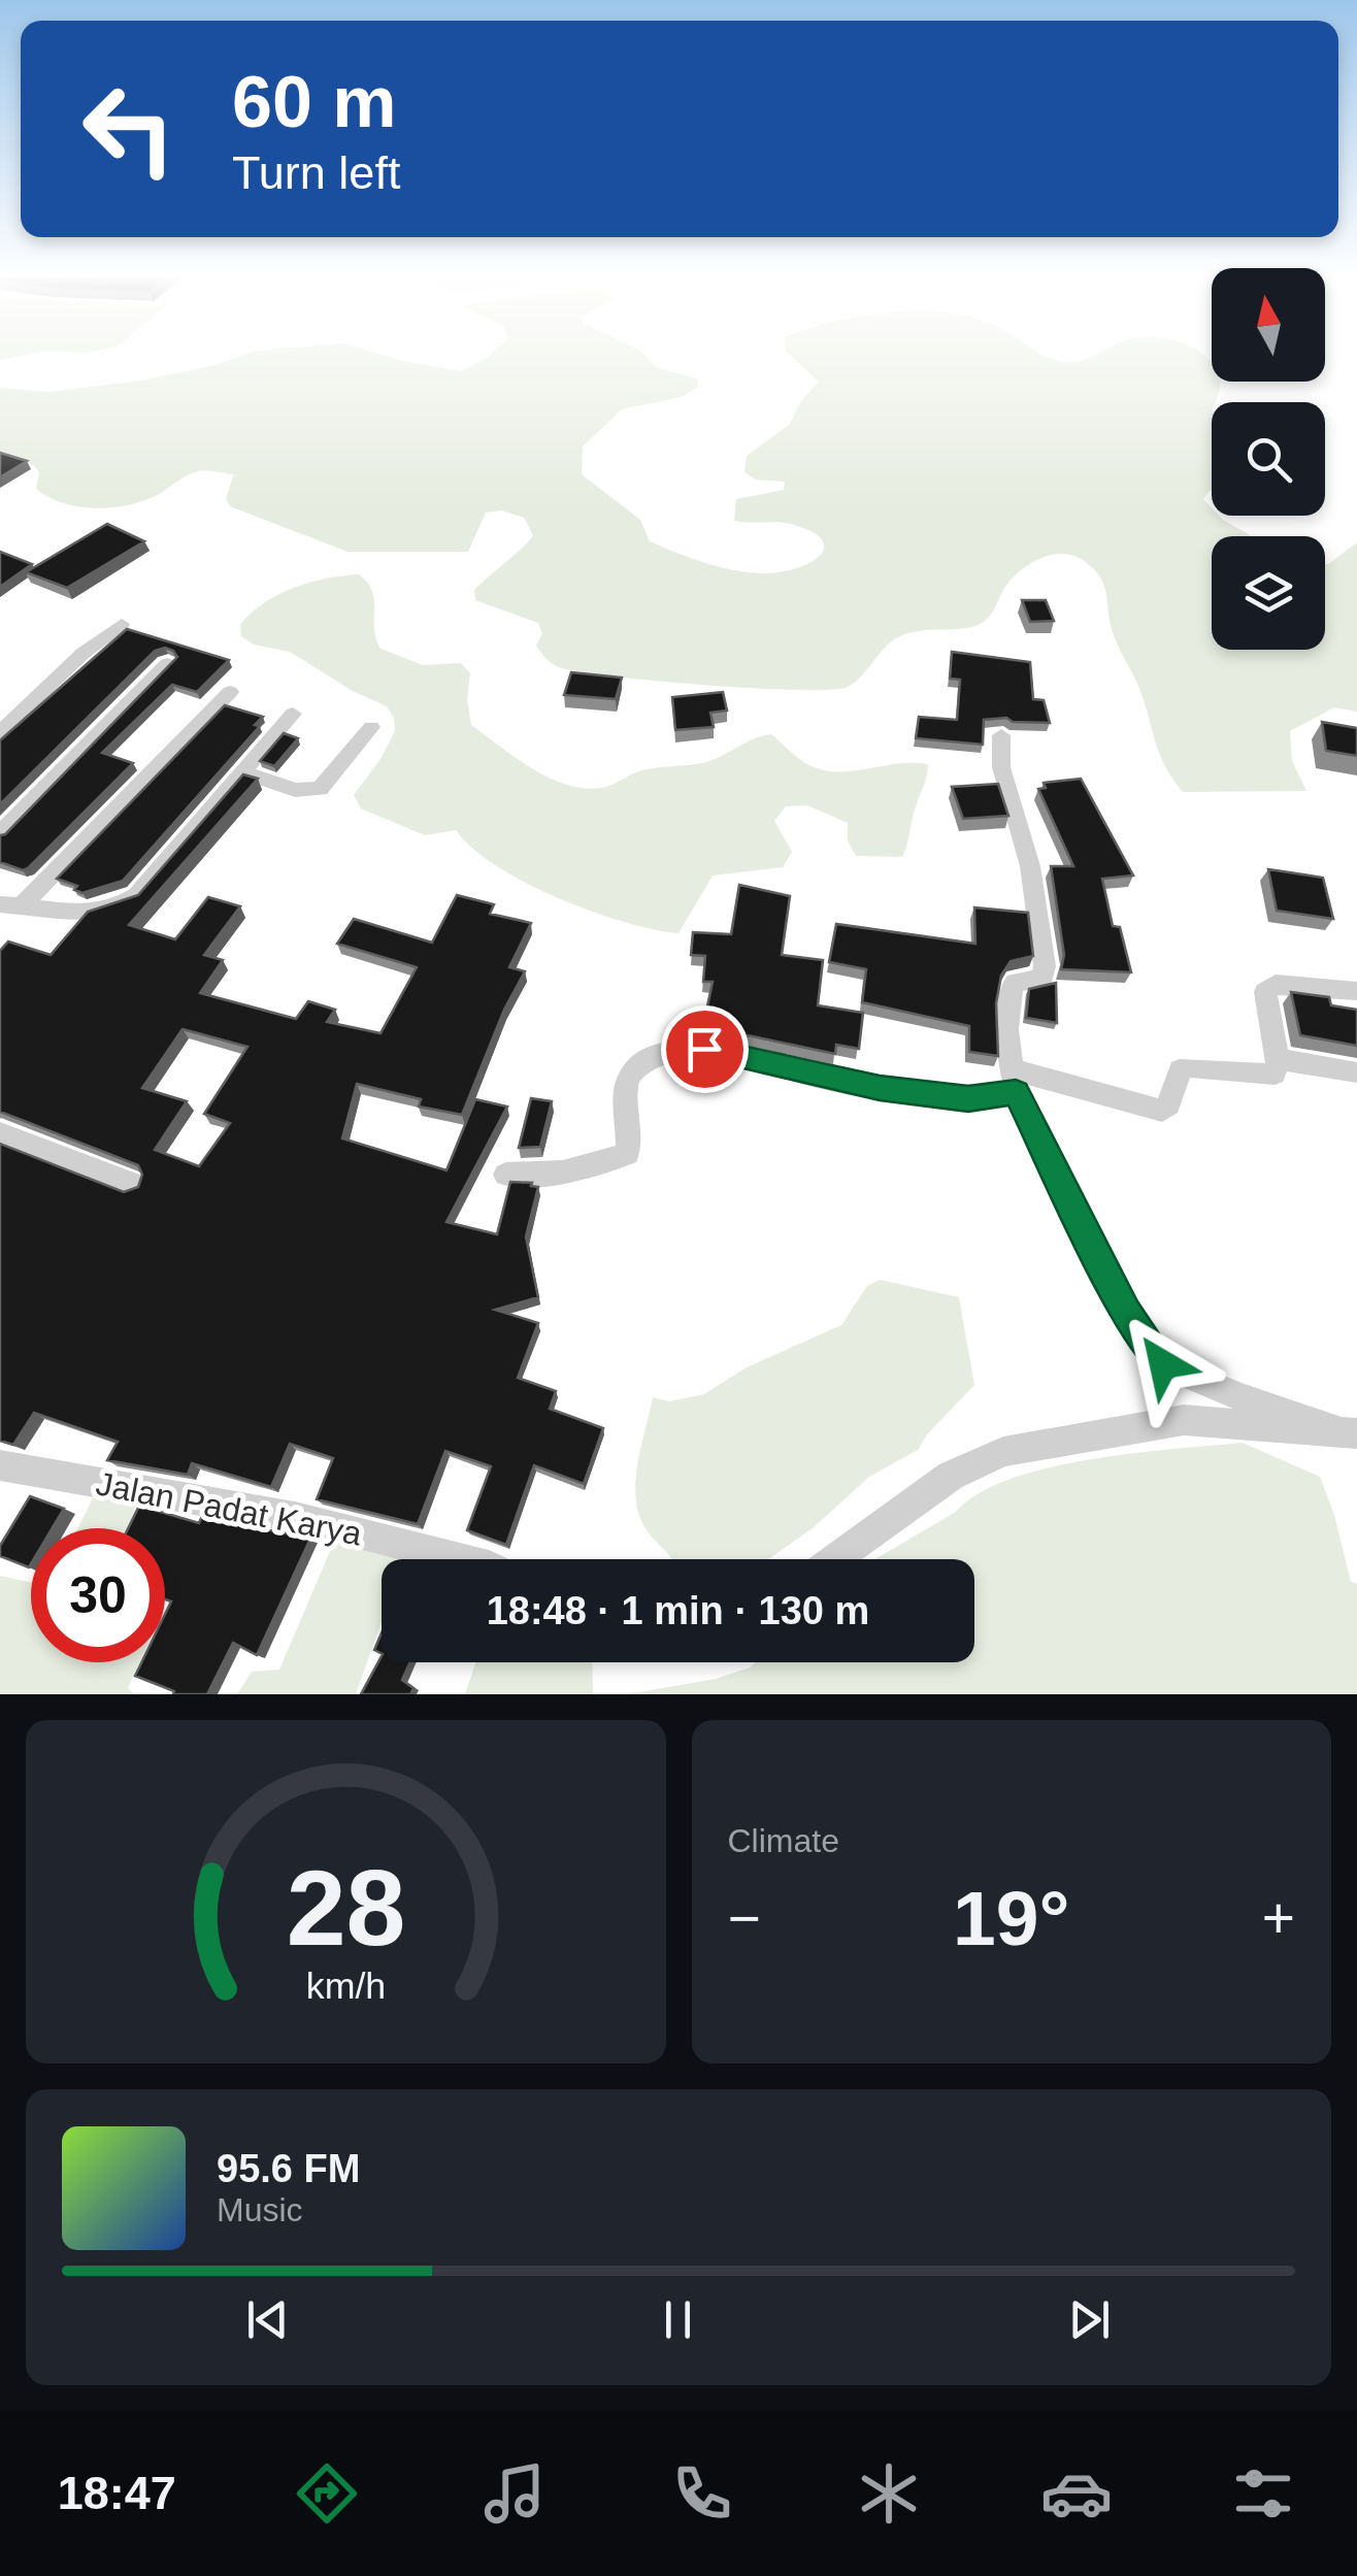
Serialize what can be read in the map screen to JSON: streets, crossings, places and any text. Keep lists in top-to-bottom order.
{
  "streets": {
    "street": ["Jalan Padat Karya"]
  },
  "north": "top",
  "page": {
    "turn": ["60 m", "Turn left"],
    "limit": "30",
    "trip": "18:48 · 1 min · 130 m",
    "tile": "Climate",
    "heat": ["−", "19°", "+"],
    "song": ["95.6 FM", "Music"],
    "tabs": "18:47",
    "gauge": ["28", "km/h"]
  }
}
